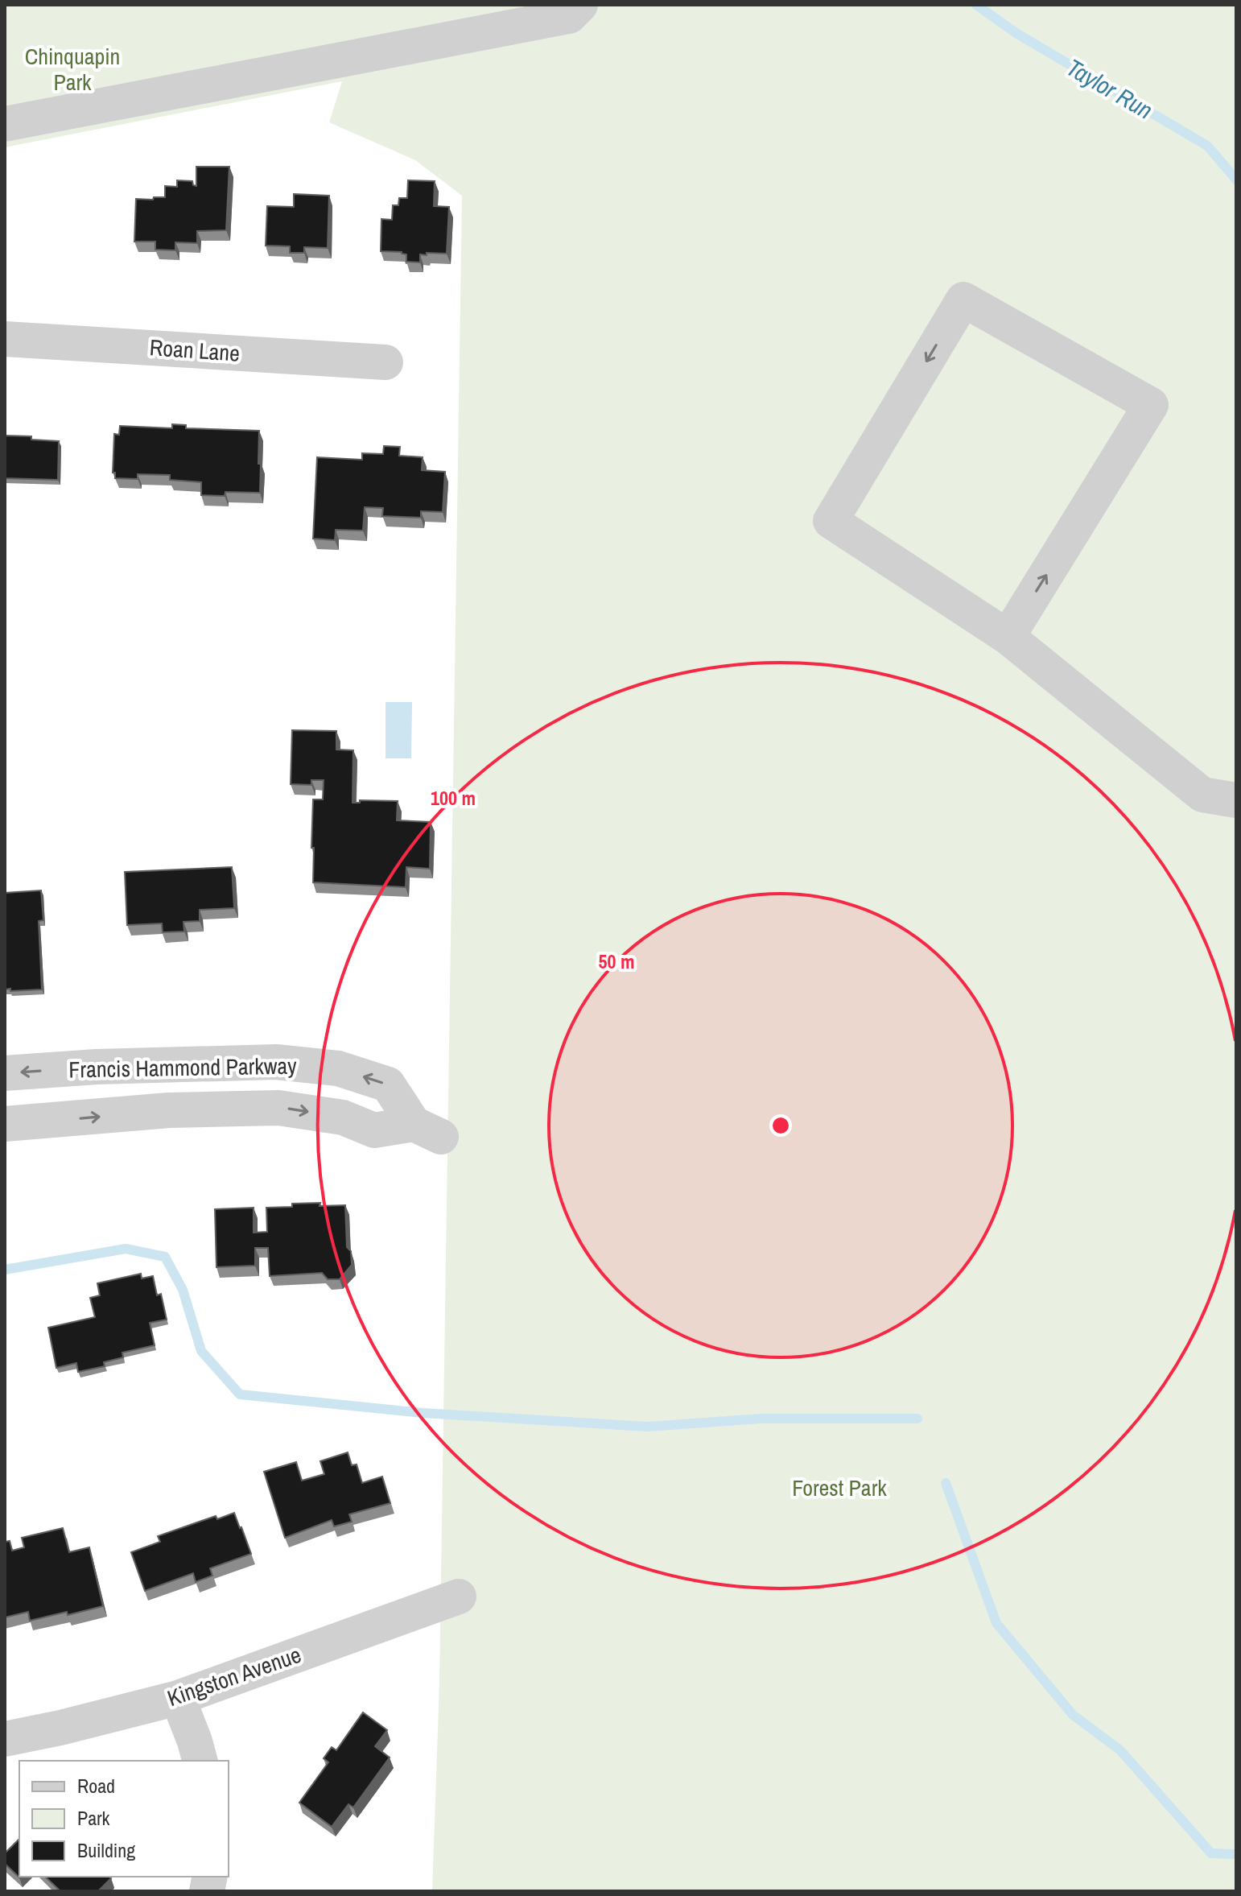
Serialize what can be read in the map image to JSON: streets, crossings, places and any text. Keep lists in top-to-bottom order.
{
  "streets": {
    "street": ["Roan Lane", "Francis Hammond Parkway", "Kingston Avenue"]
  },
  "water": ["Taylor Run"],
  "parks": ["Chinquapin Park", "Forest Park"],
  "legend": ["Road", "Park", "Building"],
  "rings": ["100 m", "50 m"]
}
